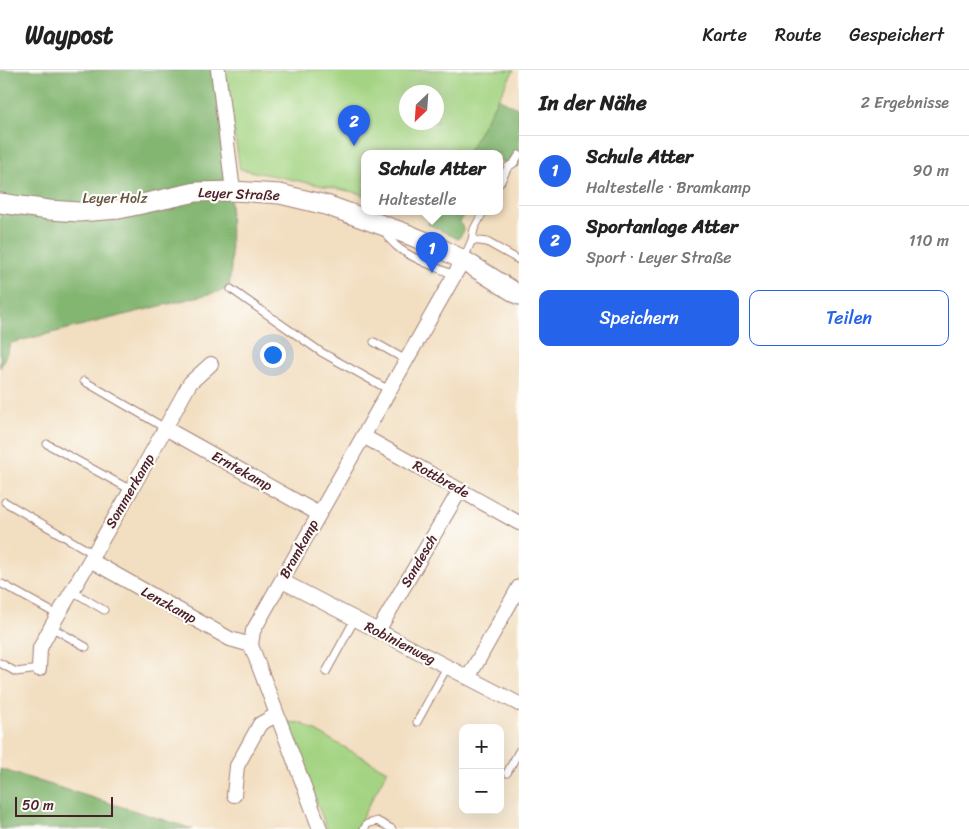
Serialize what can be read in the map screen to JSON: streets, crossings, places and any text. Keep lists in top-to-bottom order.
{
  "streets": {
    "street": [
      "Leyer Straße",
      "Erntekamp",
      "Rottbrede",
      "Sommerkamp",
      "Bramkamp",
      "Sandesch",
      "Lenzkamp",
      "Robinienweg"
    ]
  },
  "crossings": [
    ["Leyer Straße", "Bramkamp"],
    ["Erntekamp", "Sommerkamp"],
    ["Erntekamp", "Bramkamp"],
    ["Rottbrede", "Bramkamp"],
    ["Rottbrede", "Sandesch"],
    ["Sommerkamp", "Lenzkamp"],
    ["Bramkamp", "Lenzkamp"],
    ["Bramkamp", "Robinienweg"],
    ["Sandesch", "Robinienweg"]
  ],
  "parks": ["Leyer Holz"],
  "scale_bar": "50 m",
  "north": "bottom left",
  "page": {
    "header": "Waypost",
    "nav": ["Karte", "Route", "Gespeichert"],
    "heading": ["In der Nähe", "2 Ergebnisse"],
    "pins": ["2", "1"],
    "list": [
      {
        "mark": "1",
        "name": "Schule Atter",
        "note": "Haltestelle · Bramkamp",
        "value": "90 m"
      },
      {
        "mark": "2",
        "name": "Sportanlage Atter",
        "note": "Sport · Leyer Straße",
        "value": "110 m"
      }
    ],
    "popup": ["Schule Atter", "Haltestelle"],
    "buttons": ["Speichern", "Teilen"],
    "map_buttons": ["+", "−"],
    "scale": "50 m"
  }
}
